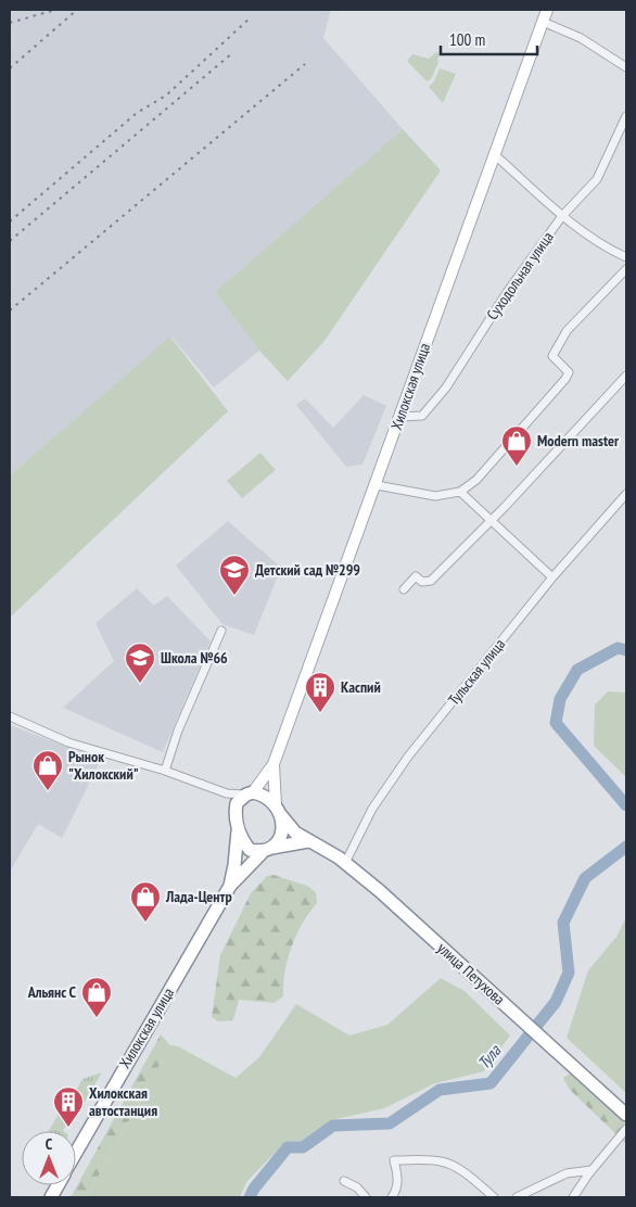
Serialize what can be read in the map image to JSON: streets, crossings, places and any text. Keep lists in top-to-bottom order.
{
  "streets": {
    "highway": ["Хилокская улица", "улица Петухова"],
    "street": ["Суходольная улица", "Тульская улица"]
  },
  "crossings": [
    ["Суходольная улица", "Хилокская улица"],
    ["Тульская улица", "улица Петухова"]
  ],
  "water": ["Тула"],
  "places": {
    "shop": [
      "Modern master",
      "Рынок \"Хилокский\"",
      "Лада-Центр",
      "Альянс С"
    ],
    "school or university": ["Детский сад №299", "Школа №66"],
    "building": ["Каспий", "Хилокская автостанция"]
  },
  "scale_bar": "100 m",
  "north": "top"
}
